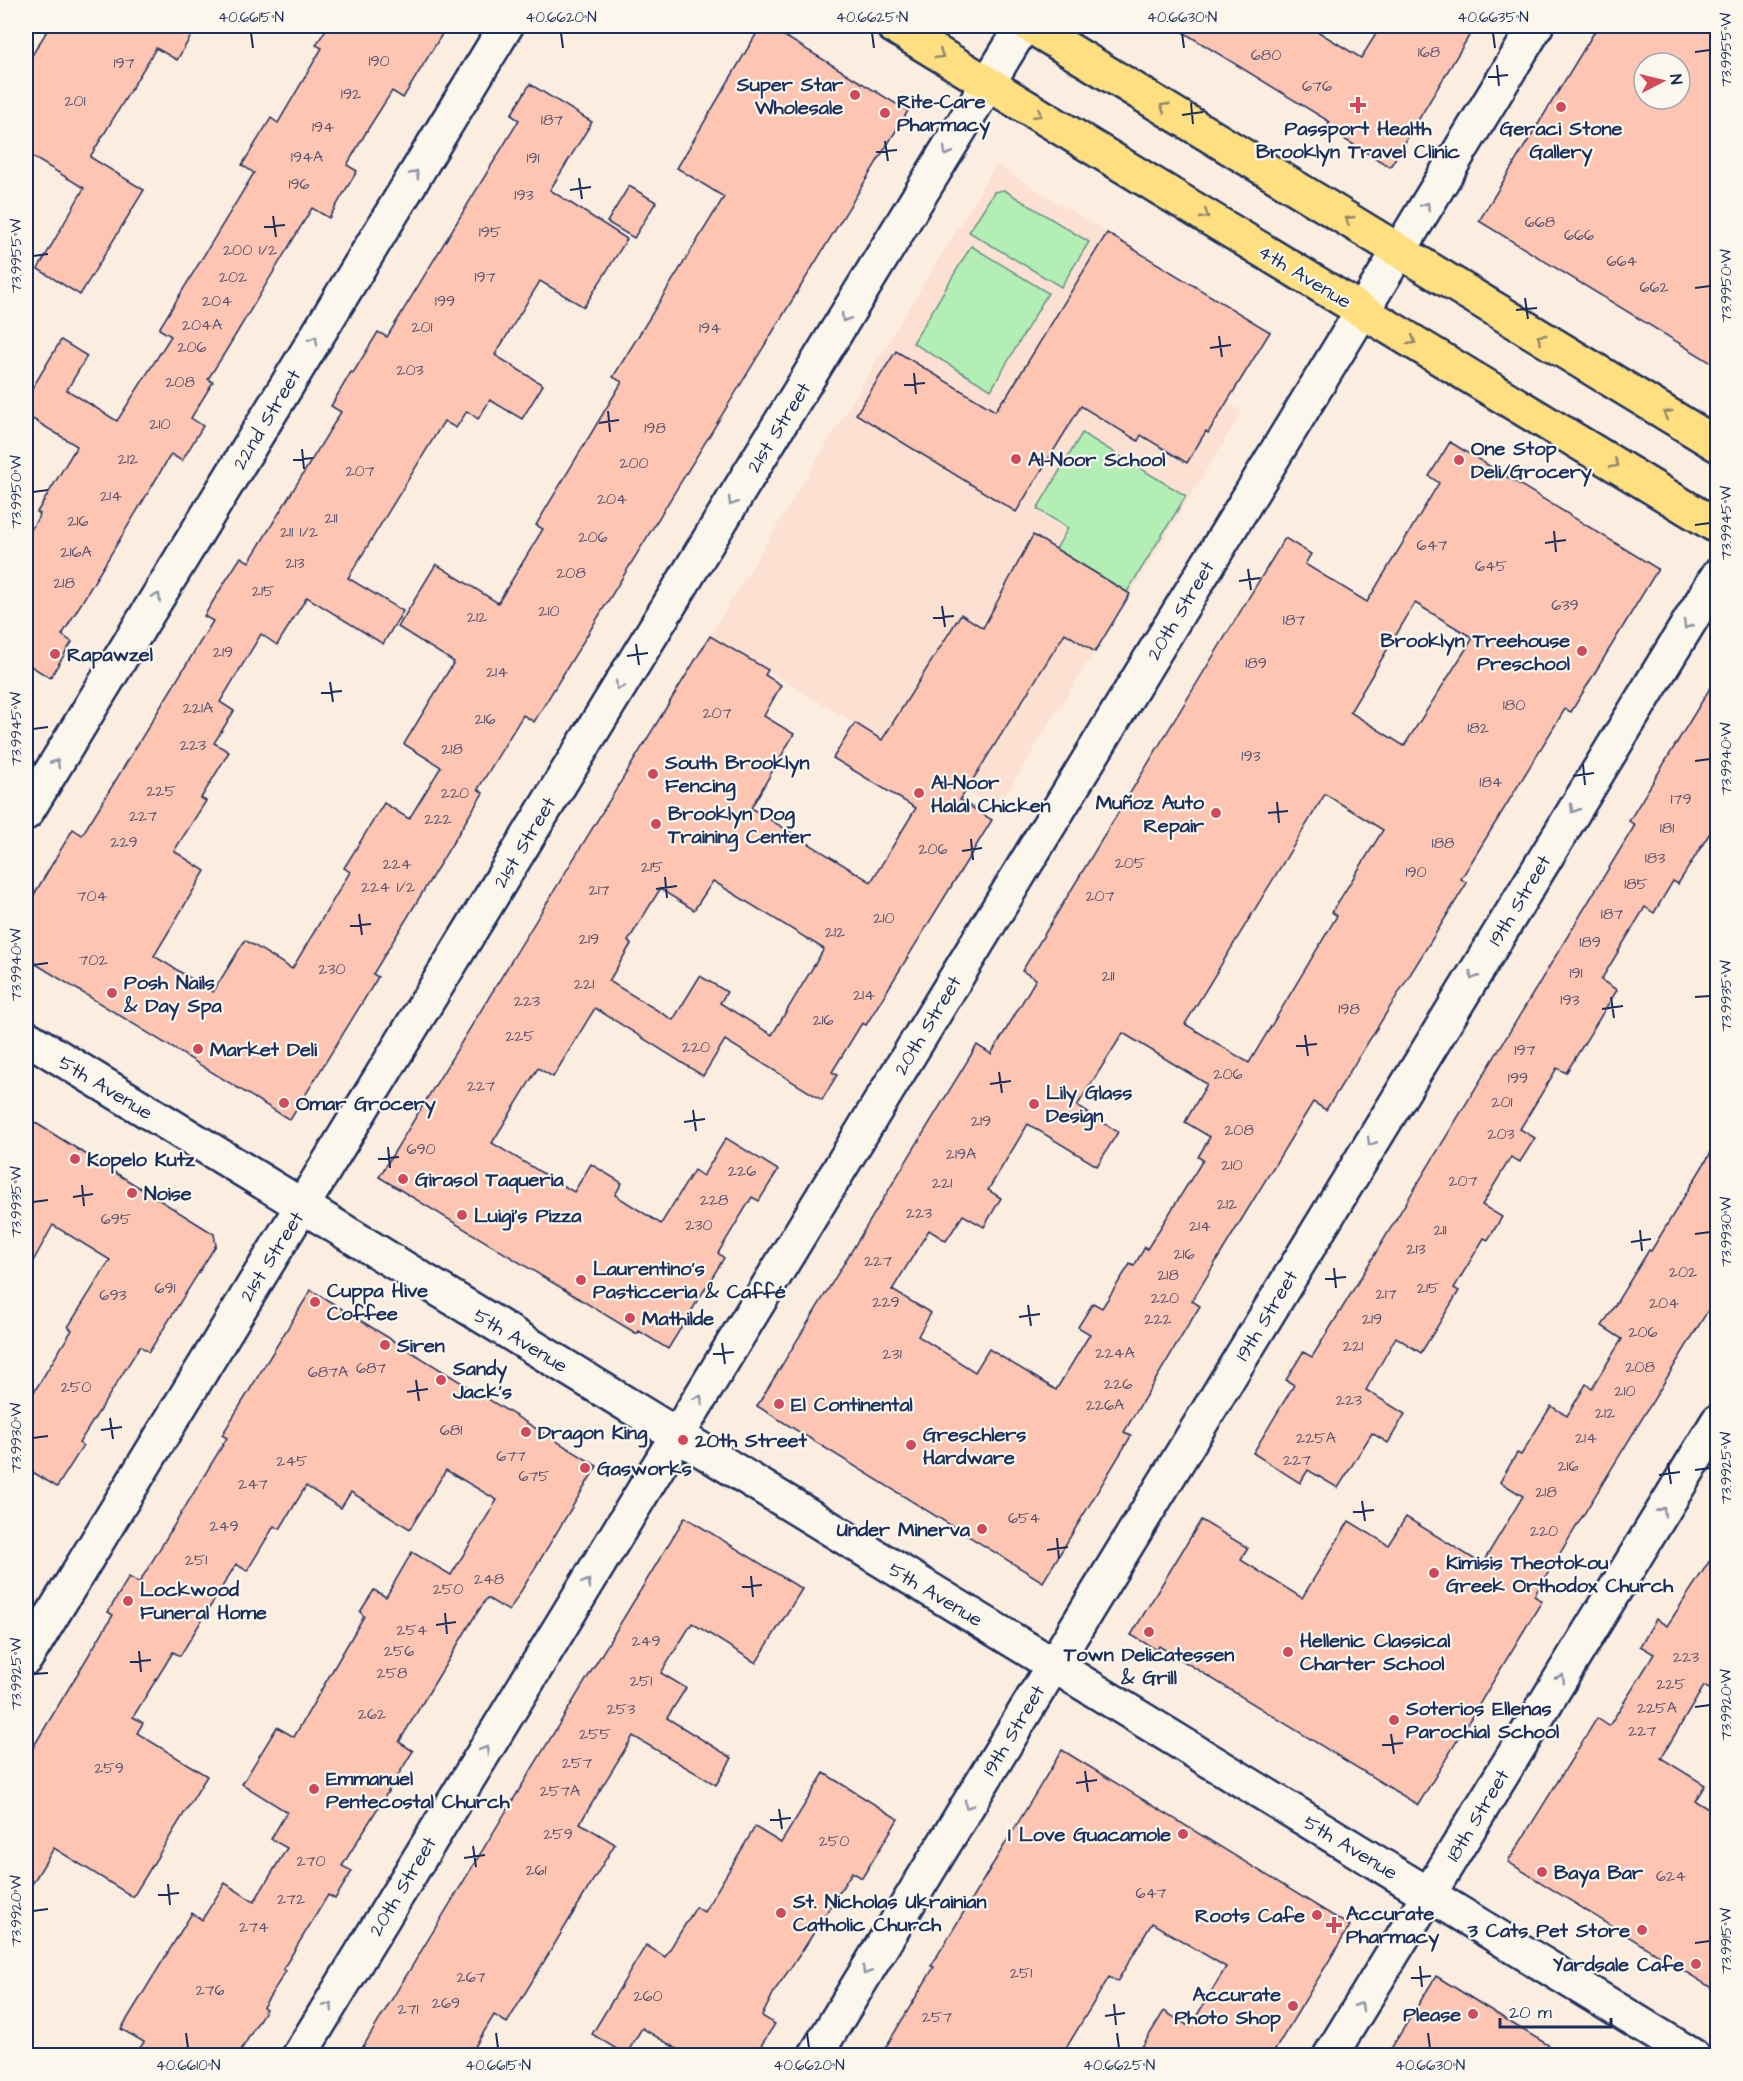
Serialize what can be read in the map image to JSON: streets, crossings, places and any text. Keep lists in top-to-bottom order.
{
  "streets": {
    "main road": ["4th Avenue"],
    "street": [
      "22nd Street",
      "21st Street",
      "20th Street",
      "19th Street",
      "5th Avenue",
      "18th Street"
    ]
  },
  "crossings": [
    ["4th Avenue", "21st Street"],
    ["4th Avenue", "20th Street"],
    ["21st Street", "5th Avenue"],
    ["20th Street", "5th Avenue"],
    ["19th Street", "5th Avenue"],
    ["5th Avenue", "18th Street"]
  ],
  "one_way": [
    "22nd Street",
    "21st Street",
    "20th Street",
    "19th Street",
    "18th Street"
  ],
  "places": {
    "other": [
      "Super Star Wholesale",
      "Geraci Stone Gallery",
      "Rite-Care Pharmacy",
      "Al-Noor School",
      "One Stop Deli/Grocery",
      "Brooklyn Treehouse Preschool",
      "Rapawzel",
      "South Brooklyn Fencing",
      "Al-Noor Halal Chicken",
      "Muñoz Auto Repair",
      "Brooklyn Dog Training Center",
      "Posh Nails & Day Spa",
      "Market Deli",
      "Omar Grocery",
      "Lily Glass Design",
      "Kopelo Kutz",
      "Girasol Taqueria",
      "Noise",
      "Luigi's Pizza",
      "Laurentino's Pasticceria & Caffé",
      "Cuppa Hive Coffee",
      "Mathilde",
      "Siren",
      "Sandy Jack's",
      "El Continental",
      "Dragon King",
      "20th Street",
      "Greschlers Hardware",
      "Gasworks",
      "Under Minerva",
      "Kimisis Theotokou Greek Orthodox Church",
      "Lockwood Funeral Home",
      "Town Delicatessen & Grill",
      "Hellenic Classical Charter School",
      "Soterios Ellenas Parochial School",
      "Emmanuel Pentecostal Church",
      "I Love Guacamole",
      "Baya Bar",
      "St. Nicholas Ukrainian Catholic Church",
      "Roots Cafe",
      "3 Cats Pet Store",
      "Yardsale Cafe",
      "Accurate Photo Shop",
      "Please"
    ],
    "health": ["Passport Health Brooklyn Travel Clinic", "Accurate Pharmacy"]
  },
  "house_numbers": [
    "168",
    "680",
    "190",
    "197",
    "676",
    "192",
    "201",
    "187",
    "194",
    "194A",
    "191",
    "196",
    "193",
    "668",
    "195",
    "666",
    "200 1/2",
    "664",
    "202",
    "197",
    "662",
    "204",
    "199",
    "204A",
    "201",
    "194",
    "206",
    "203",
    "208",
    "210",
    "198",
    "212",
    "200",
    "207",
    "214",
    "204",
    "211",
    "216",
    "211 1/2",
    "206",
    "647",
    "216A",
    "213",
    "645",
    "208",
    "218",
    "215",
    "639",
    "210",
    "212",
    "187",
    "219",
    "189",
    "214",
    "180",
    "221A",
    "207",
    "216",
    "182",
    "223",
    "218",
    "193",
    "184",
    "225",
    "220",
    "179",
    "227",
    "222",
    "181",
    "229",
    "188",
    "206",
    "183",
    "205",
    "224",
    "215",
    "190",
    "185",
    "224 1/2",
    "217",
    "704",
    "207",
    "187",
    "210",
    "212",
    "219",
    "189",
    "702",
    "230",
    "191",
    "211",
    "221",
    "214",
    "193",
    "223",
    "198",
    "216",
    "225",
    "220",
    "197",
    "206",
    "199",
    "227",
    "201",
    "219",
    "208",
    "203",
    "690",
    "219A",
    "210",
    "226",
    "207",
    "221",
    "228",
    "212",
    "223",
    "695",
    "230",
    "214",
    "211",
    "213",
    "216",
    "227",
    "202",
    "218",
    "691",
    "215",
    "217",
    "693",
    "220",
    "229",
    "204",
    "222",
    "219",
    "206",
    "221",
    "224A",
    "231",
    "208",
    "687",
    "687A",
    "226",
    "250",
    "210",
    "223",
    "226A",
    "212",
    "681",
    "225A",
    "214",
    "677",
    "227",
    "245",
    "216",
    "675",
    "247",
    "218",
    "654",
    "249",
    "220",
    "251",
    "248",
    "250",
    "254",
    "249",
    "256",
    "223",
    "258",
    "251",
    "225",
    "225A",
    "253",
    "262",
    "227",
    "255",
    "257",
    "259",
    "257A",
    "259",
    "250",
    "270",
    "261",
    "624",
    "647",
    "272",
    "274",
    "251",
    "267",
    "276",
    "260",
    "269",
    "271",
    "257"
  ],
  "scale_bar": "20 m",
  "north": "right",
  "coordinates": [
    "40.6615°N",
    "40.6620°N",
    "40.6625°N",
    "40.6630°N",
    "40.6635°N",
    "73.9955°W",
    "73.9950°W",
    "73.9945°W",
    "73.9940°W",
    "73.9935°W",
    "73.9930°W",
    "73.9925°W",
    "73.9920°W",
    "73.9915°W",
    "40.6610°N"
  ]
}
